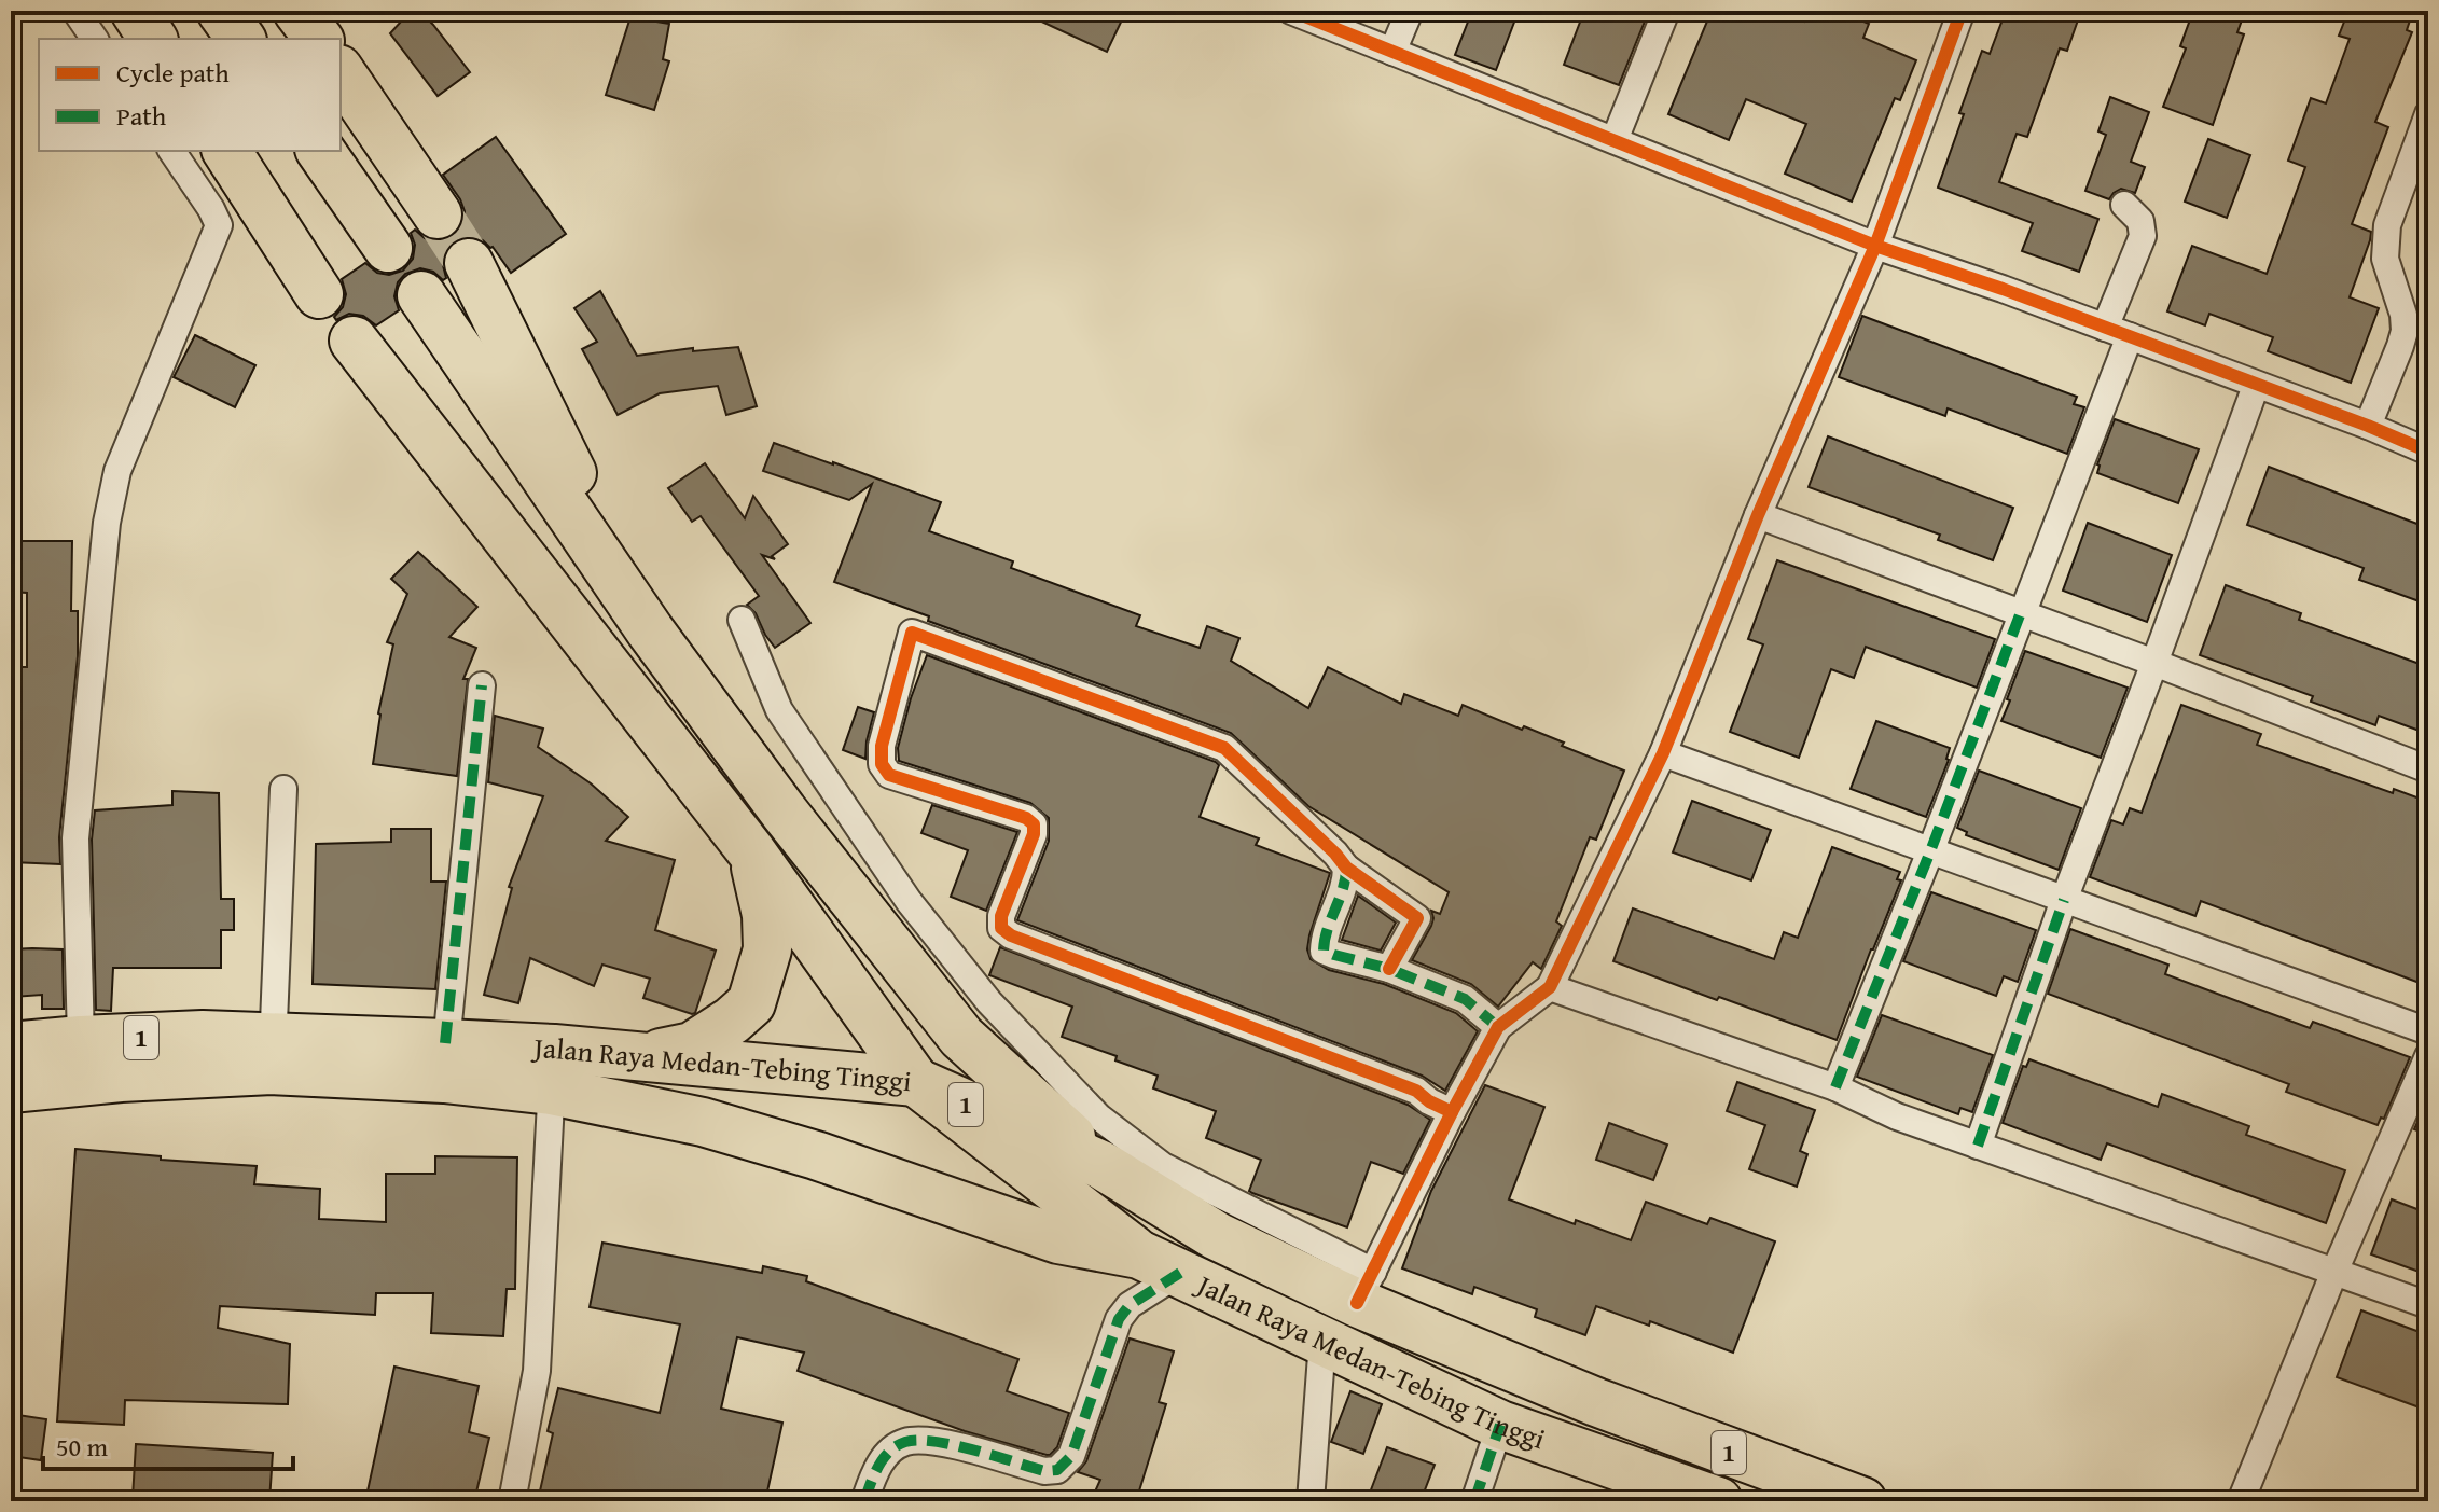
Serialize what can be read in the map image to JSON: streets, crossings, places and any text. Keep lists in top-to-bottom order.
{
  "streets": {
    "highway": ["1", "Jalan Raya Medan-Tebing Tinggi"]
  },
  "legend": ["Cycle path", "Path"],
  "scale_bar": "50 m"
}
